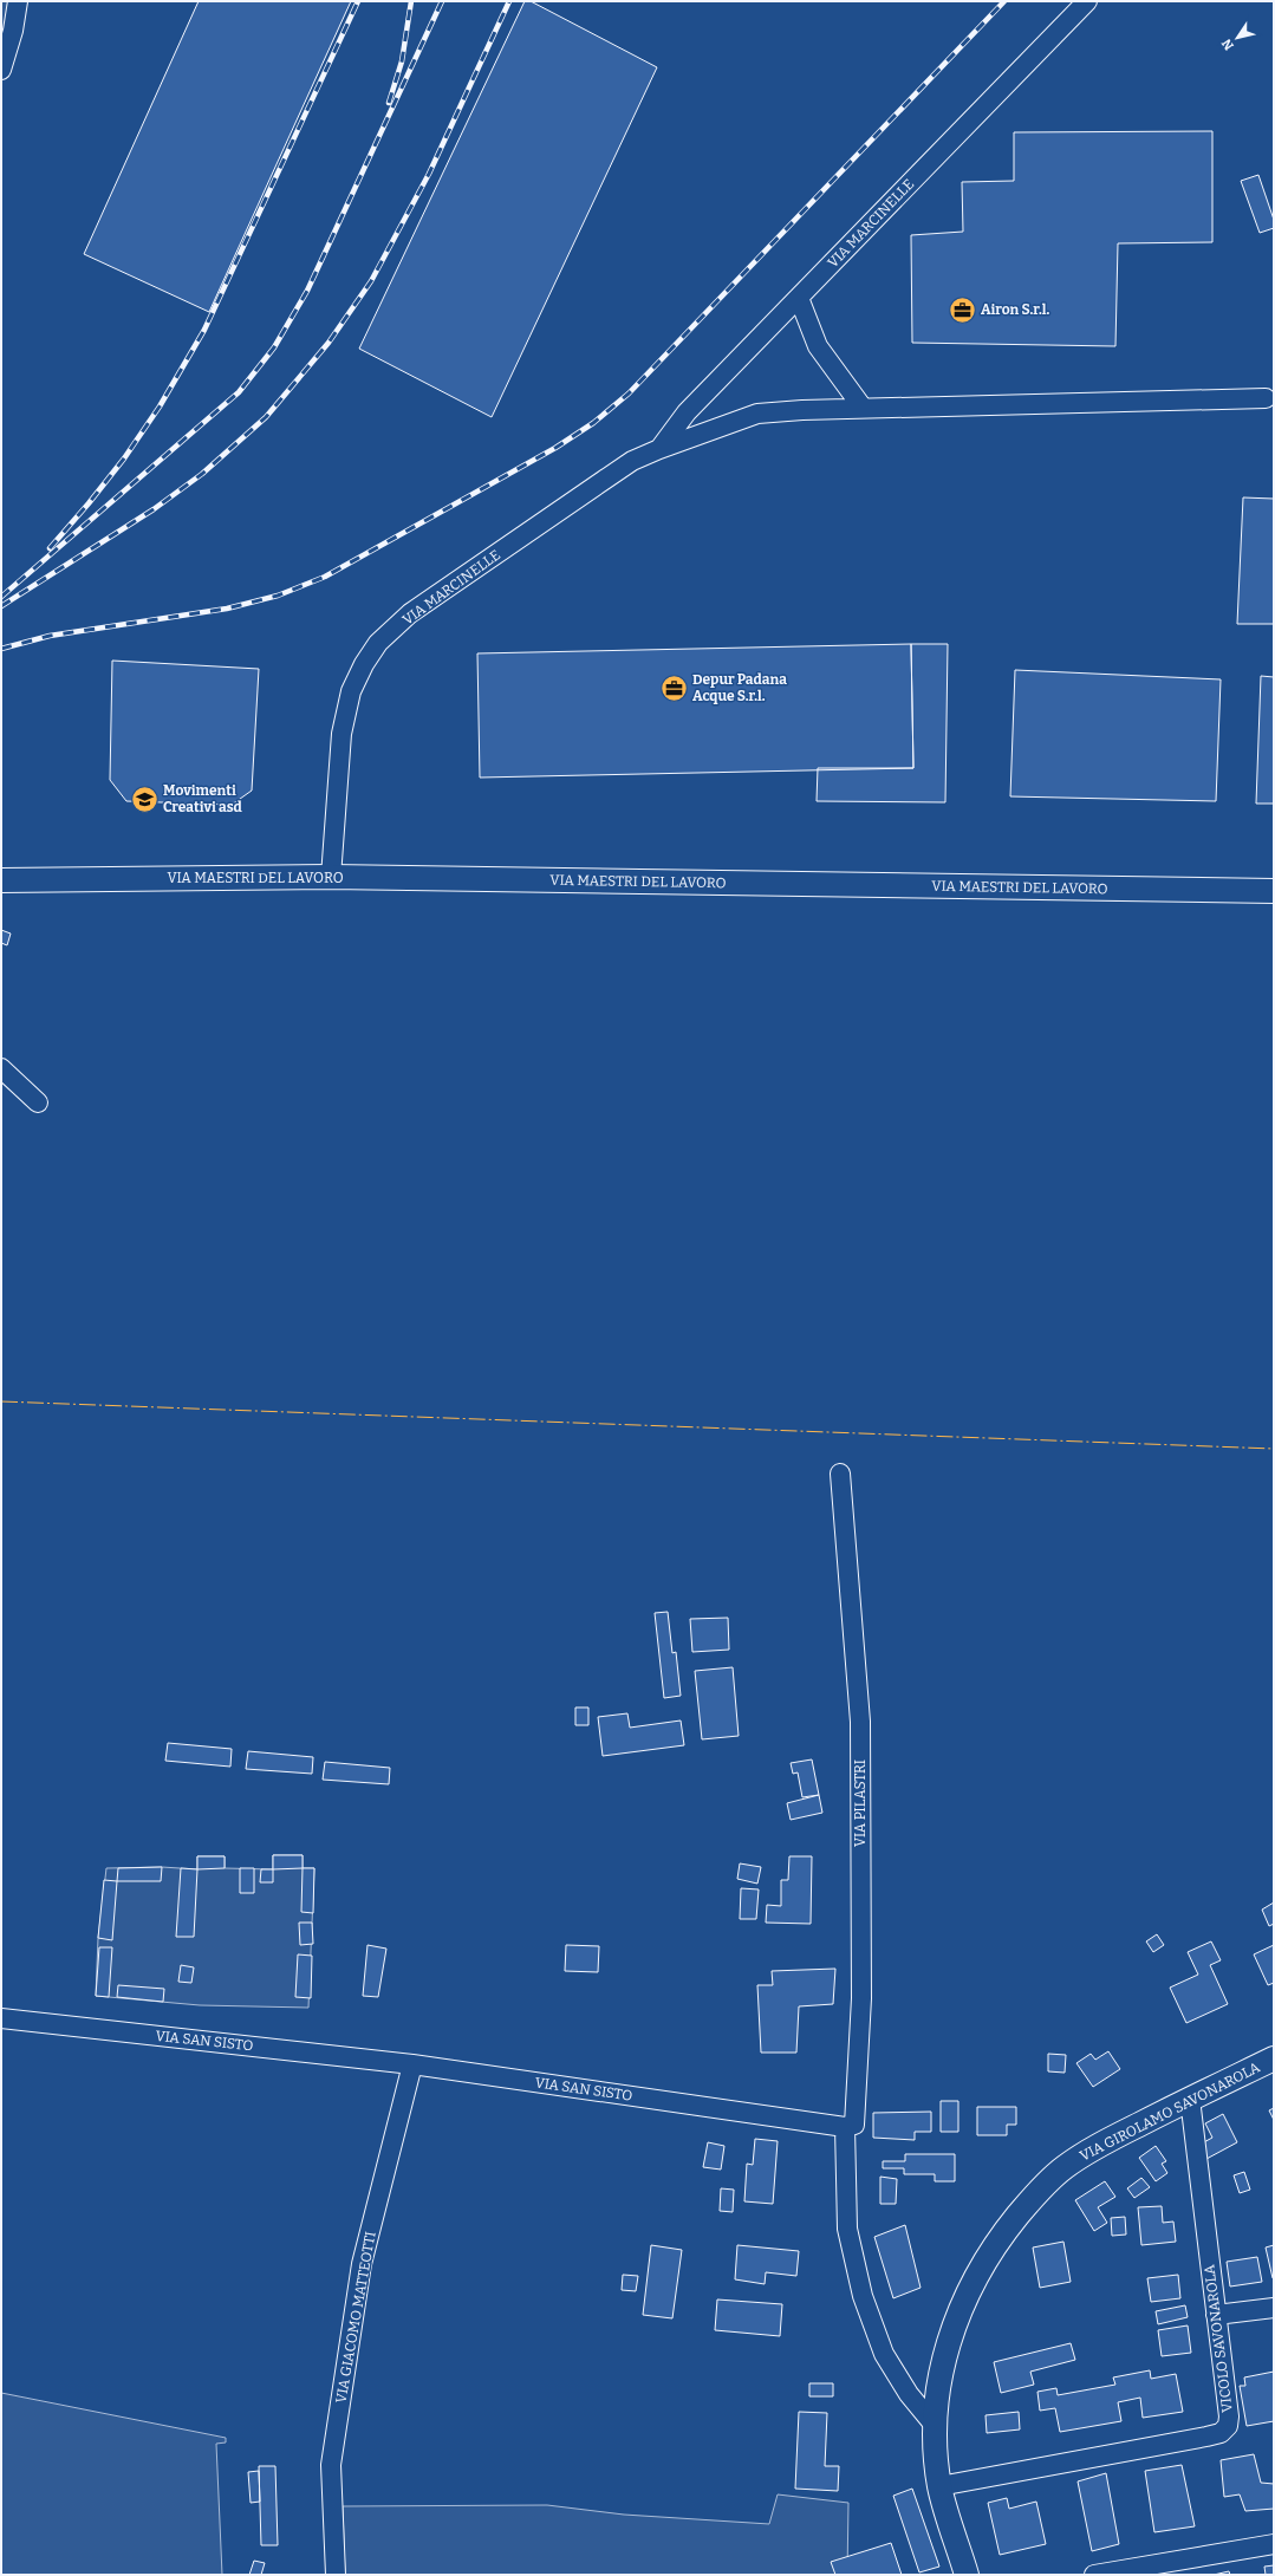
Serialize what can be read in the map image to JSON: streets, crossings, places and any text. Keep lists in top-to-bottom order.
{
  "streets": {
    "street": [
      "VIA MARCINELLE",
      "VIA MAESTRI DEL LAVORO",
      "VIA PILASTRI",
      "VIA SAN SISTO",
      "VIA GIROLAMO SAVONAROLA",
      "VIA GIACOMO MATTEOTTI",
      "VICOLO SAVONAROLA"
    ]
  },
  "crossings": [
    ["VIA MARCINELLE", "VIA MAESTRI DEL LAVORO"],
    ["VIA PILASTRI", "VIA SAN SISTO"],
    ["VIA SAN SISTO", "VIA GIACOMO MATTEOTTI"],
    ["VIA GIROLAMO SAVONAROLA", "VICOLO SAVONAROLA"]
  ],
  "places": {
    "office": ["Airon S.r.l.", "Depur Padana Acque S.r.l."],
    "school or university": ["Movimenti Creativi asd"]
  },
  "north": "bottom left"
}
